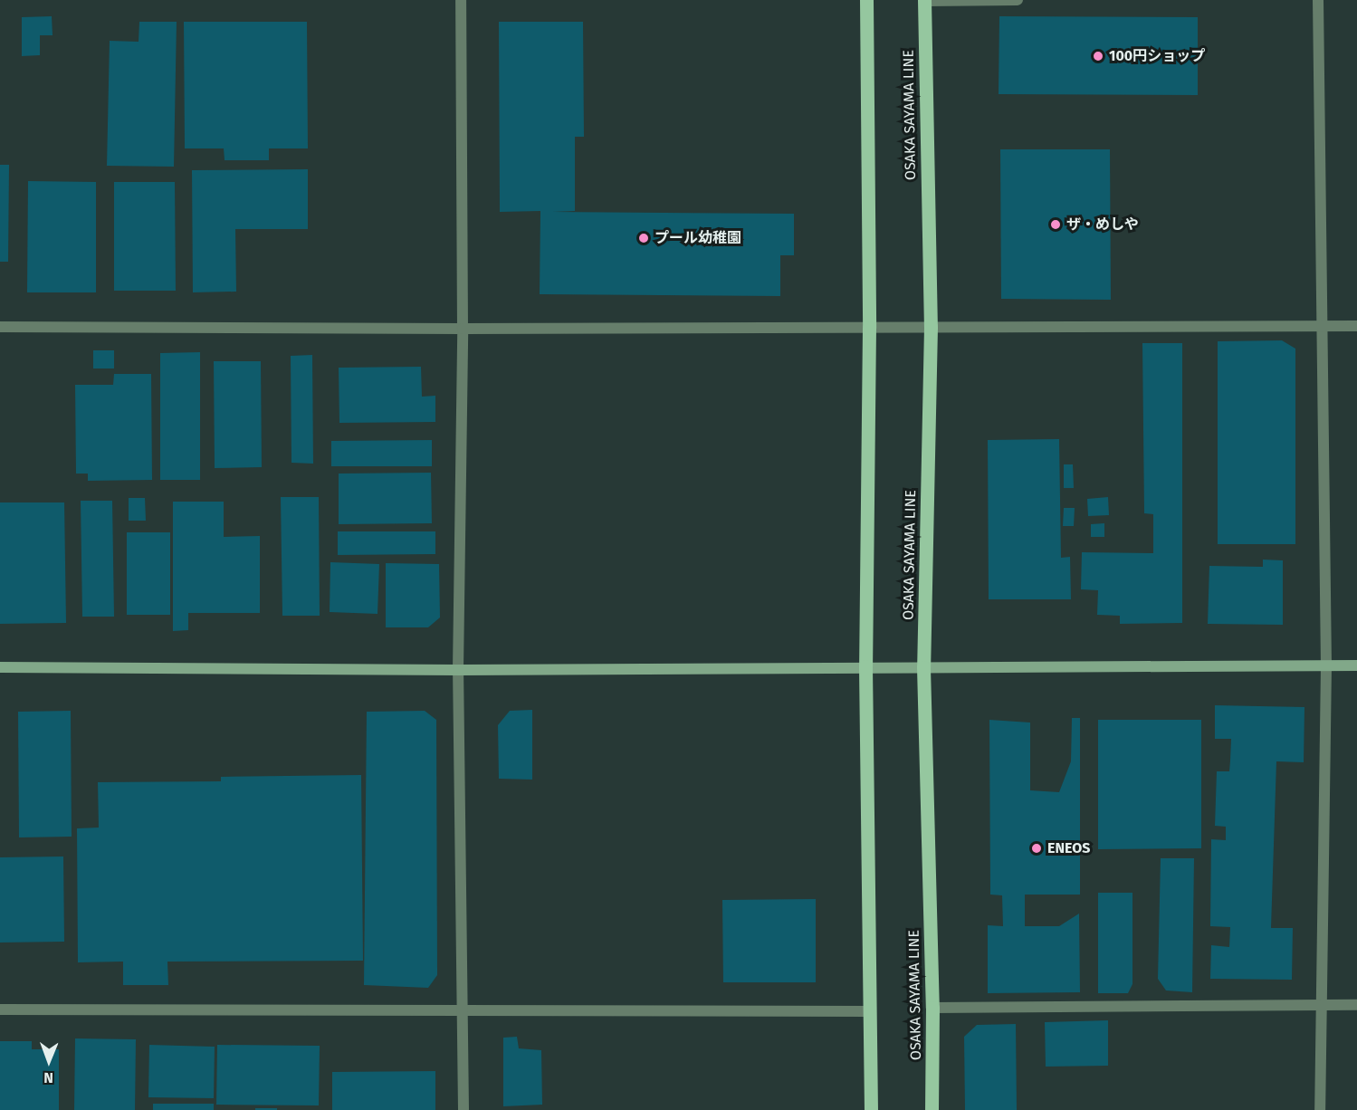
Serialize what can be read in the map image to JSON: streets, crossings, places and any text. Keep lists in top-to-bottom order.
{
  "streets": {
    "main road": ["OSAKA SAYAMA LINE"]
  },
  "places": [
    "100円ショップ",
    "ザ・めしや",
    "プール幼稚園",
    "ENEOS"
  ],
  "north": "bottom"
}
